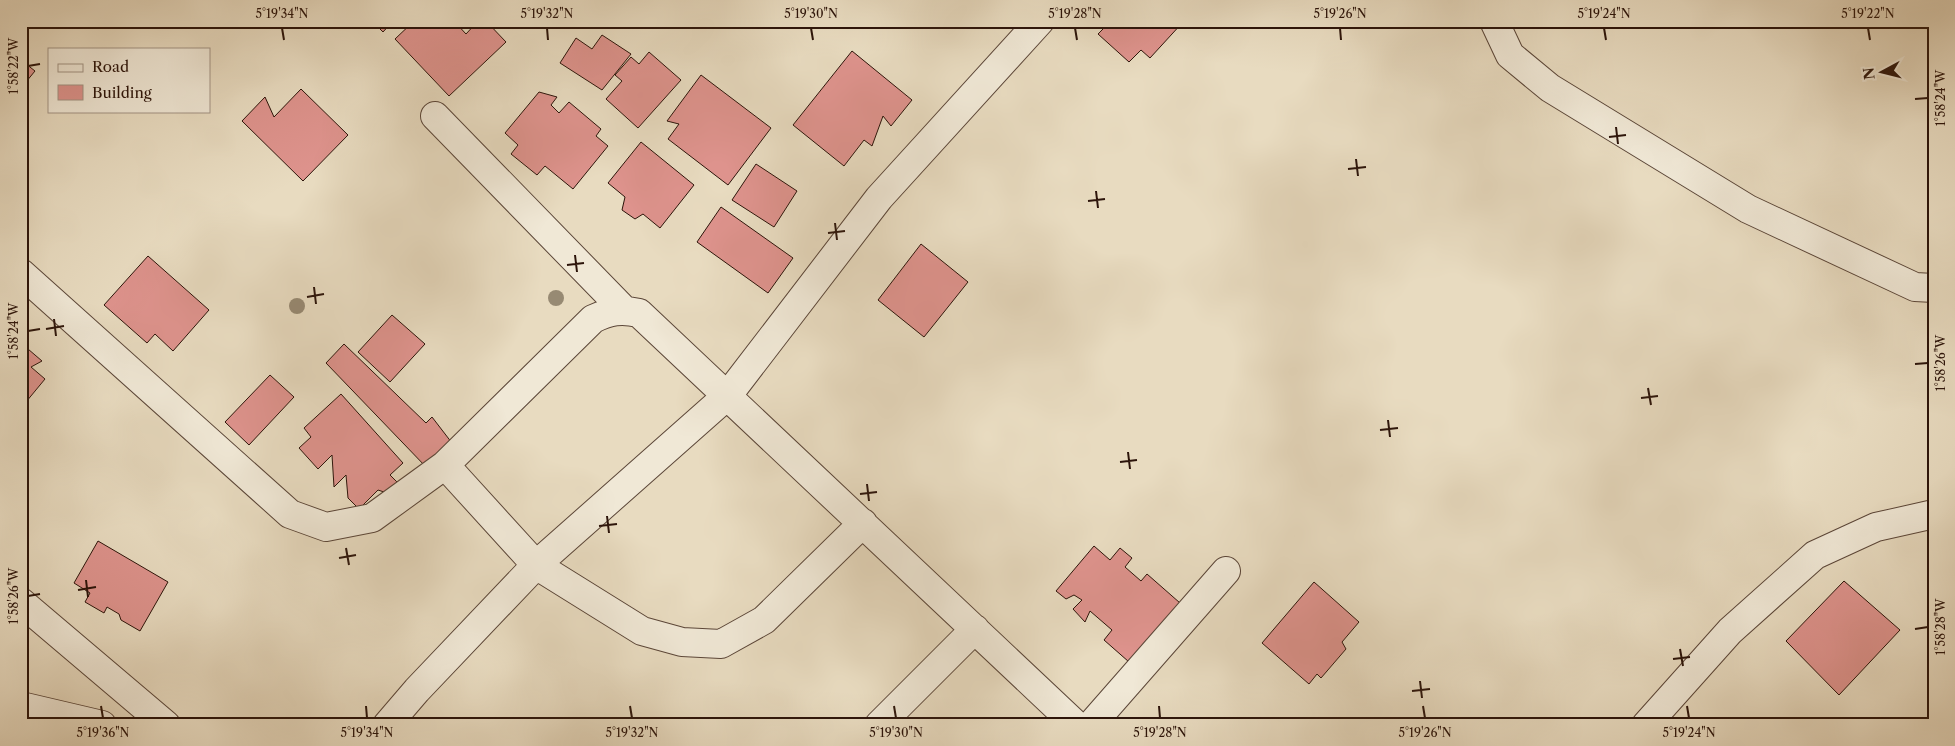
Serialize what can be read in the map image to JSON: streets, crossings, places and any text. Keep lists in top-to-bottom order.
{
  "legend": ["Road", "Building"],
  "north": "left",
  "coordinates": [
    "5°19'34\"N",
    "5°19'32\"N",
    "5°19'30\"N",
    "5°19'28\"N",
    "5°19'26\"N",
    "5°19'24\"N",
    "5°19'22\"N",
    "1°58'22\"W",
    "1°58'24\"W",
    "1°58'26\"W",
    "1°58'28\"W",
    "5°19'36\"N"
  ]
}
